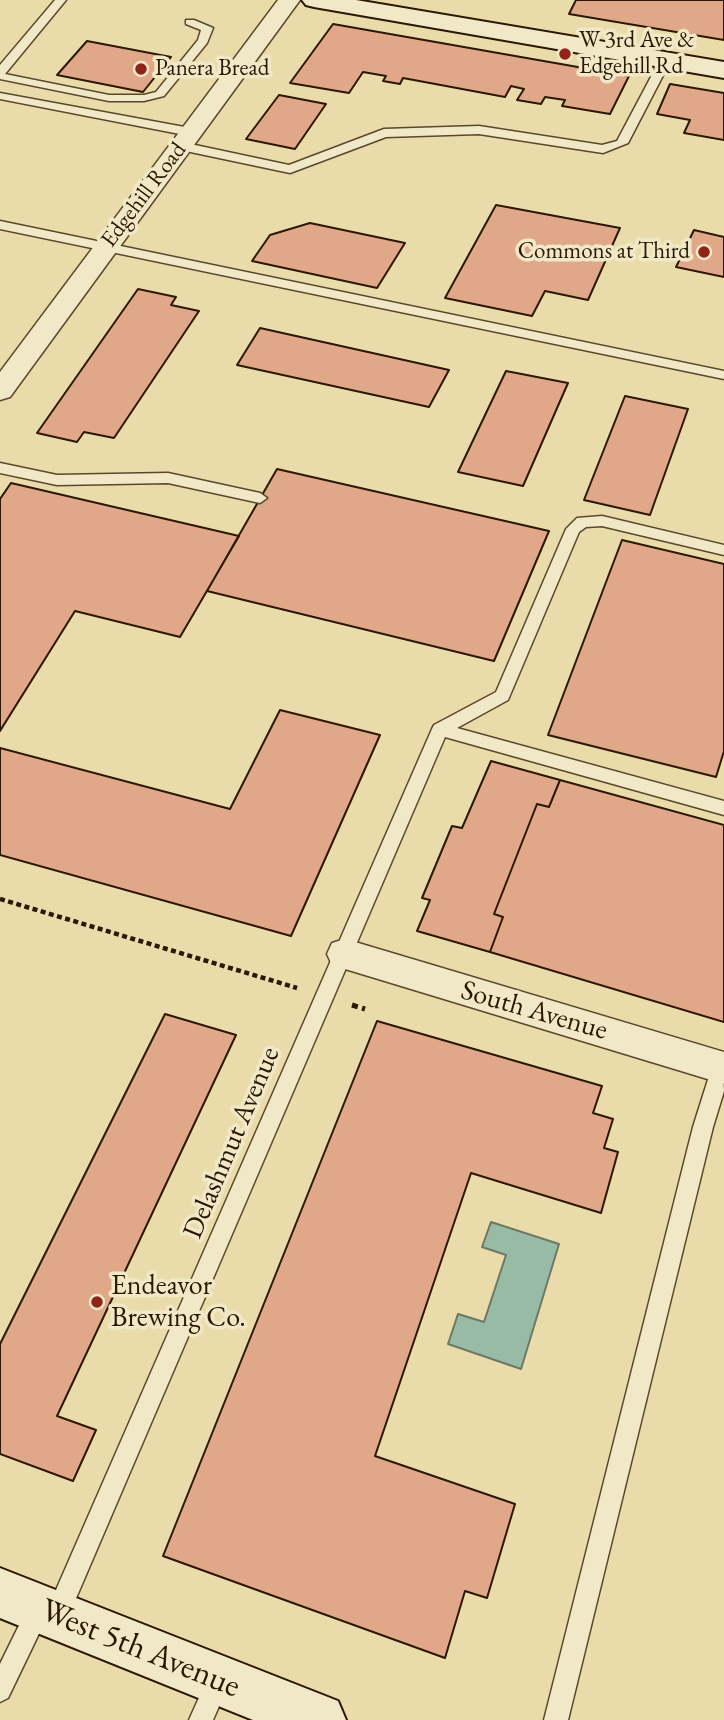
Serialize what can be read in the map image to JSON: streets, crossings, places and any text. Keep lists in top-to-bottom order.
{
  "streets": {
    "street": ["Edgehill Road", "South Avenue", "West 5th Avenue"],
    "lane": ["Delashmut Avenue"]
  },
  "crossings": [
    ["South Avenue", "Delashmut Avenue"],
    ["Delashmut Avenue", "West 5th Avenue"]
  ],
  "places": [
    "W 3rd Ave & Edgehill Rd",
    "Panera Bread",
    "Commons at Third",
    "Endeavor Brewing Co."
  ]
}
